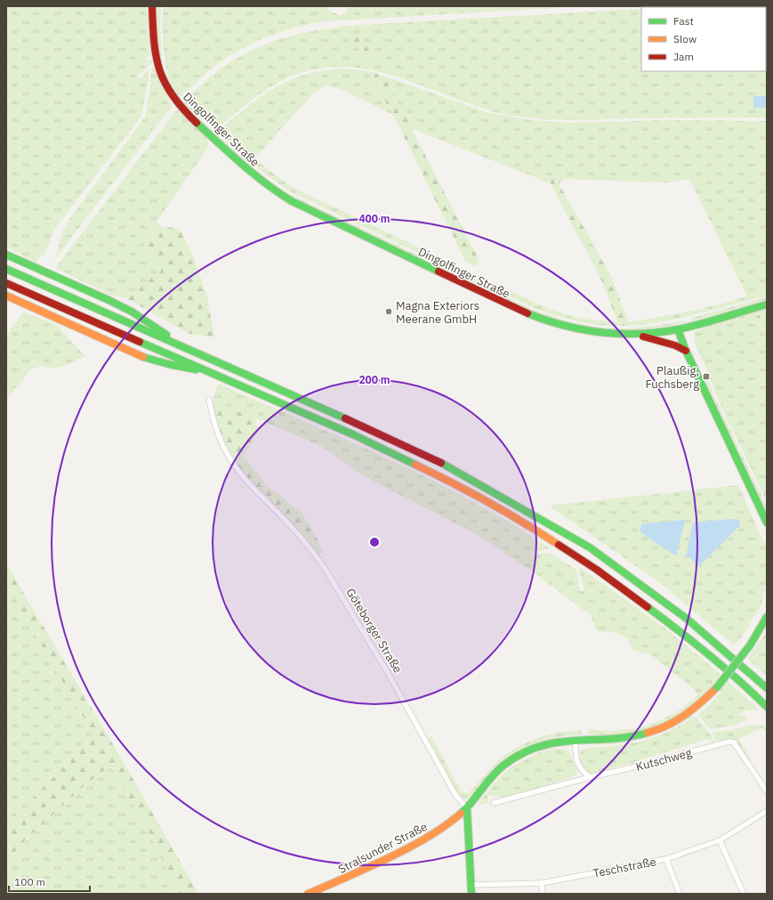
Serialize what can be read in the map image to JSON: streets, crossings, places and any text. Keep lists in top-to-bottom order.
{
  "streets": {
    "main road": ["Dingolfinger Straße", "Stralsunder Straße"],
    "street": ["Göteborger Straße", "Kutschweg", "Teschstraße"]
  },
  "crossings": [
    ["Göteborger Straße", "Stralsunder Straße"]
  ],
  "places": {
    "other": ["Magna Exteriors Meerane GmbH"],
    "transit": ["Plaußig, Fuchsberg"]
  },
  "legend": ["Fast", "Slow", "Jam"],
  "scale_bar": "100 m",
  "rings": ["400 m", "200 m"]
}
